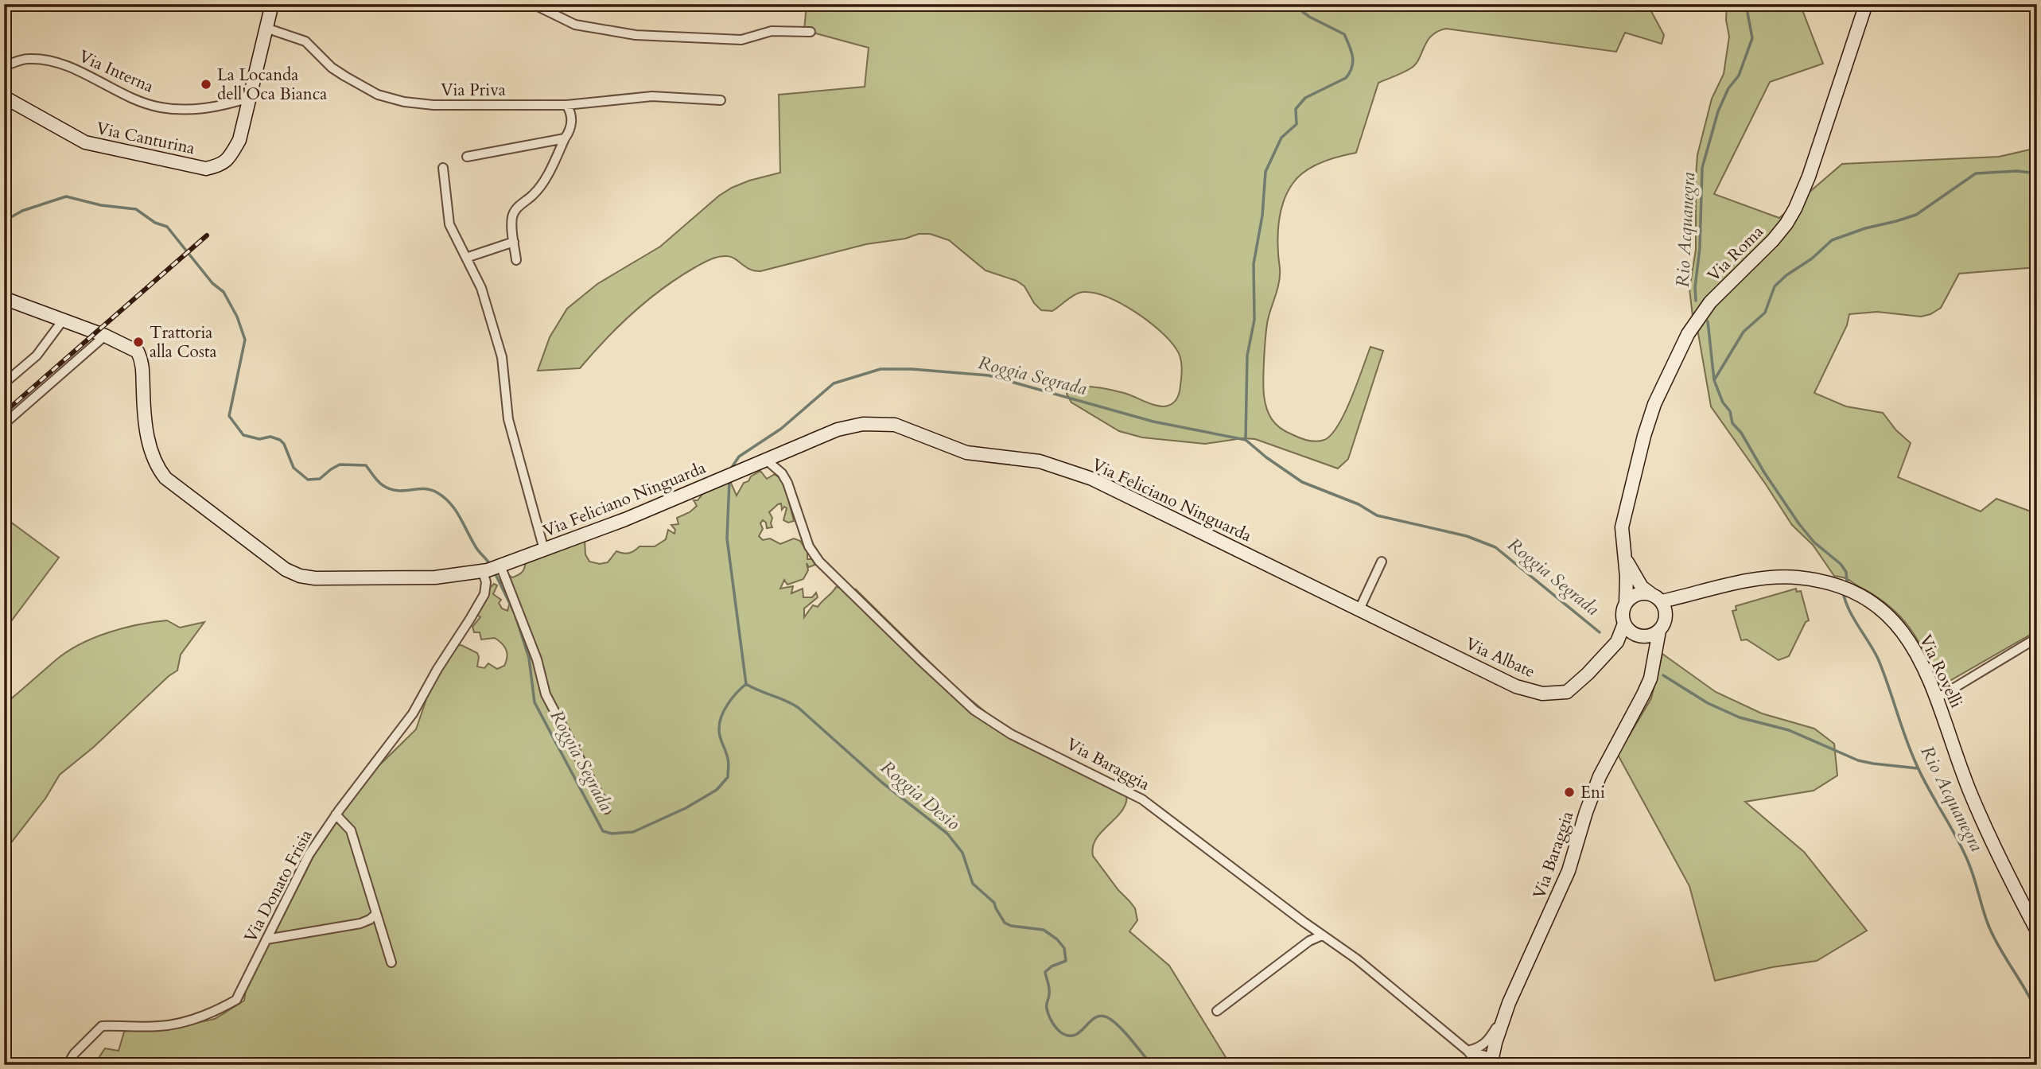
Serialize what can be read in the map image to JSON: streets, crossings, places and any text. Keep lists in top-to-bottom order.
{
  "streets": {
    "street": [
      "Via Interna",
      "Via Priva",
      "Via Canturina",
      "Via Roma",
      "Via Feliciano Ninguarda",
      "Via Albate",
      "Via Rovelli",
      "Via Baraggia",
      "Via Donato Frisia"
    ]
  },
  "crossings": [
    ["Via Interna", "Via Canturina"],
    ["Via Priva", "Via Canturina"],
    ["Via Roma", "Via Albate"],
    ["Via Roma", "Via Rovelli"],
    ["Via Roma", "Via Baraggia"],
    ["Via Feliciano Ninguarda", "Via Albate"],
    ["Via Feliciano Ninguarda", "Via Baraggia"],
    ["Via Feliciano Ninguarda", "Via Donato Frisia"],
    ["Via Albate", "Via Rovelli"],
    ["Via Albate", "Via Baraggia"],
    ["Via Rovelli", "Via Baraggia"]
  ],
  "water": ["Rio Acquanegra", "Roggia Segrada", "Roggia Desio"],
  "places": ["La Locanda dell'Oca Bianca", "Trattoria alla Costa", "Eni"]
}
